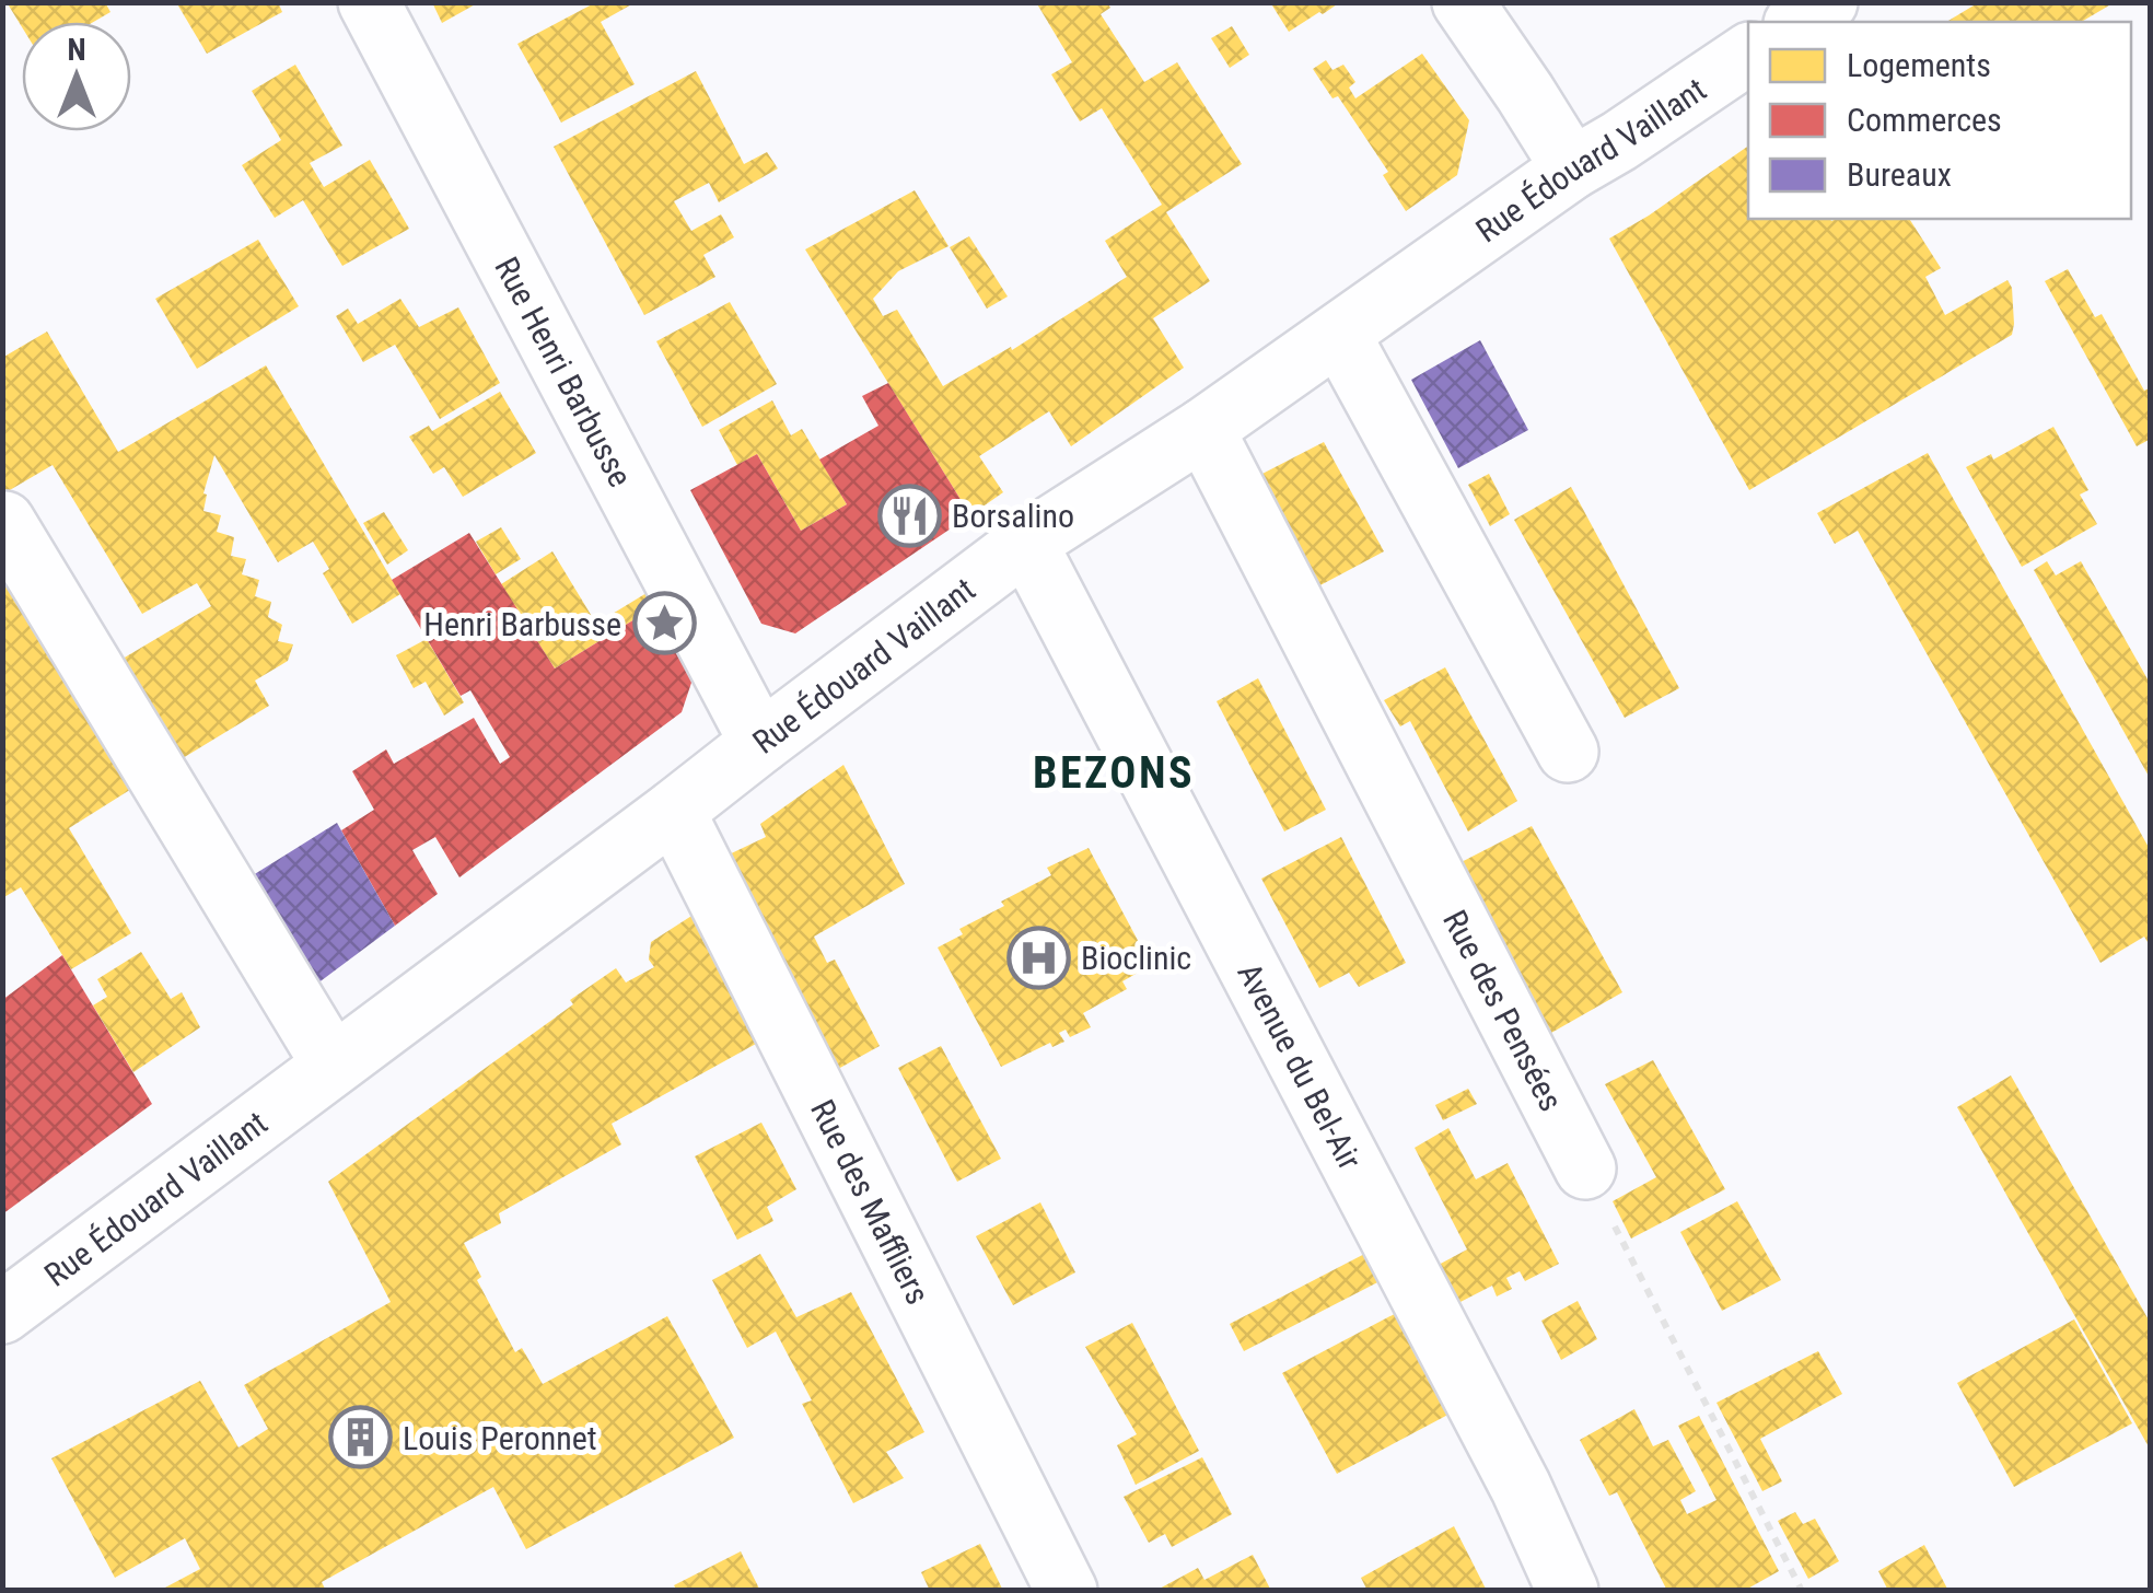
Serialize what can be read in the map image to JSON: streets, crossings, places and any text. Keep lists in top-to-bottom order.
{
  "streets": {
    "street": [
      "Rue Édouard Vaillant",
      "Rue Henri Barbusse",
      "Rue des Pensées",
      "Avenue du Bel-Air",
      "Rue des Maffliers"
    ]
  },
  "crossings": [
    ["Rue Édouard Vaillant", "Rue Henri Barbusse"],
    ["Rue Édouard Vaillant", "Rue des Pensées"],
    ["Rue Édouard Vaillant", "Avenue du Bel-Air"],
    ["Rue Édouard Vaillant", "Rue des Maffliers"]
  ],
  "districts": ["BEZONS"],
  "places": {
    "restaurant": ["Borsalino"],
    "place": ["Henri Barbusse"],
    "hospital": ["Bioclinic"],
    "building": ["Louis Peronnet"]
  },
  "legend": ["Logements", "Commerces", "Bureaux"],
  "north": "top"
}
